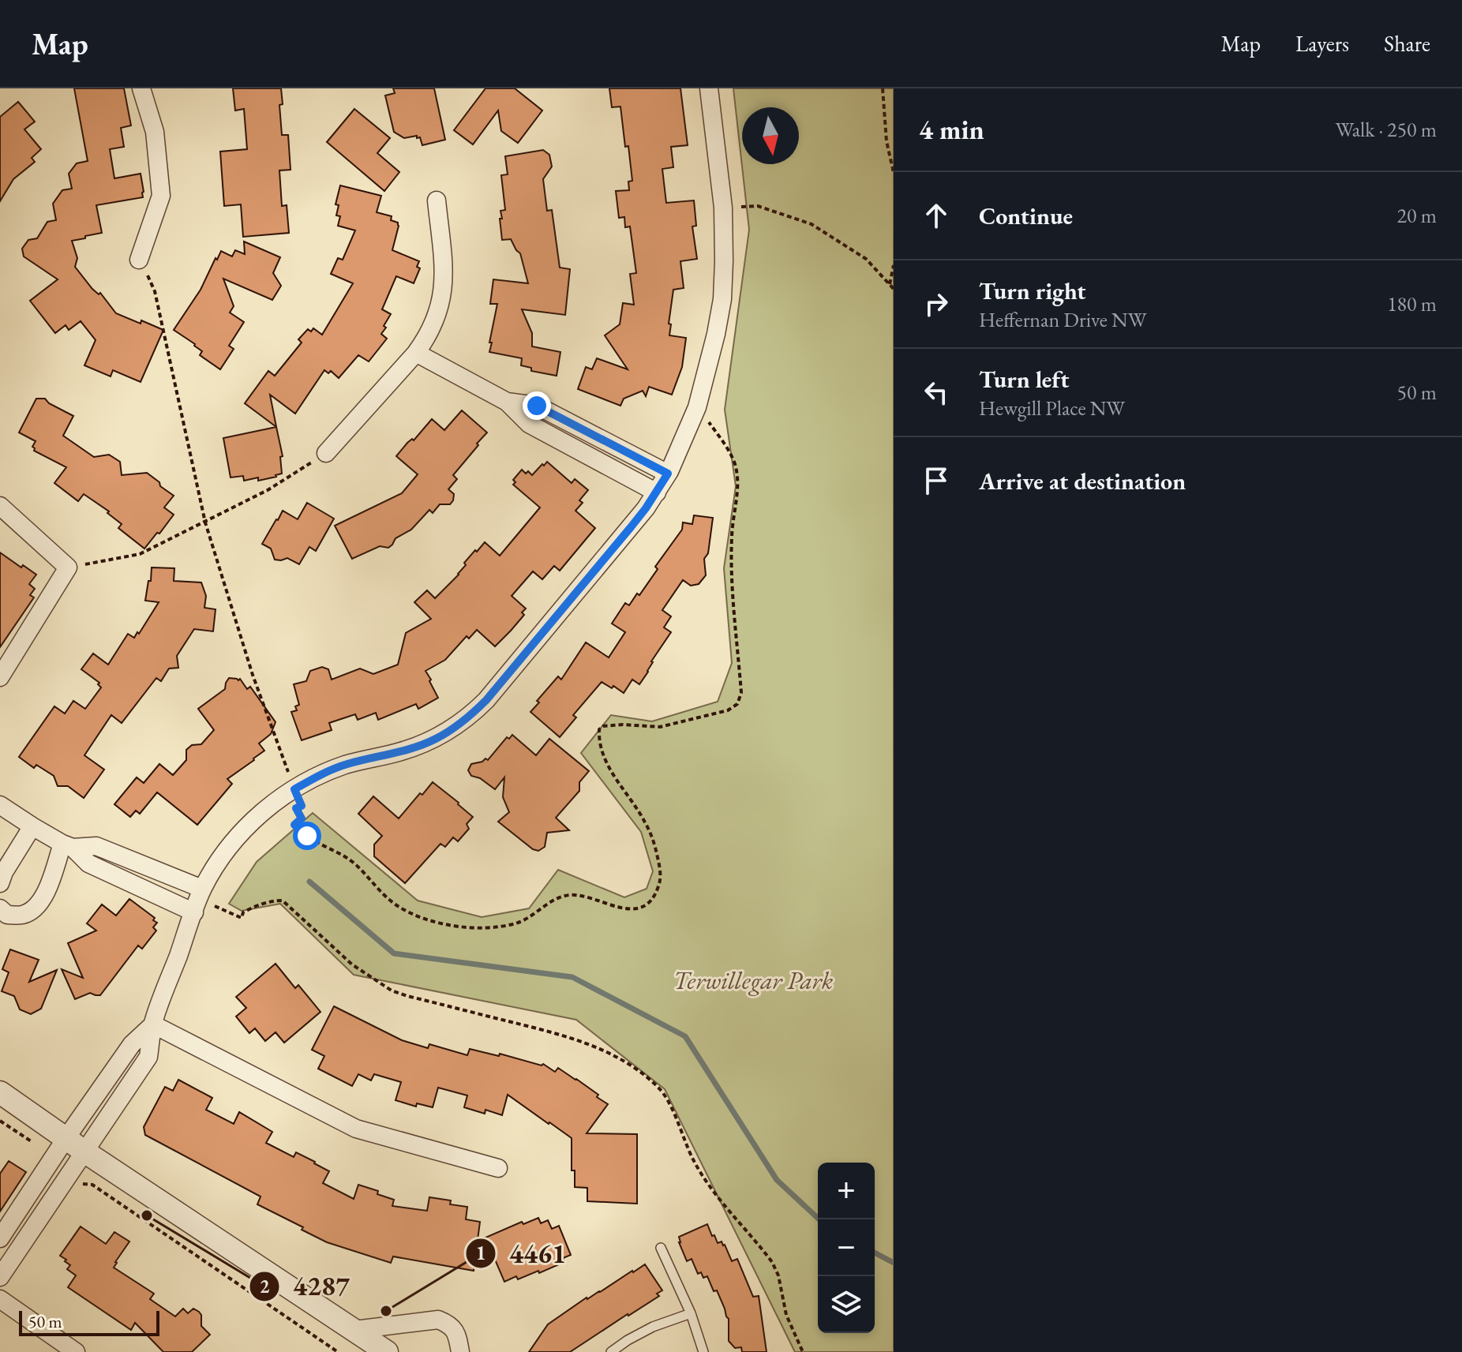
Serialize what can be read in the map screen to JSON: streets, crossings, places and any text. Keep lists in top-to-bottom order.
{
  "parks": ["Terwillegar Park"],
  "places": ["4287", "4461"],
  "scale_bar": "50 m",
  "north": "bottom",
  "page": {
    "header": "Map",
    "nav": ["Map", "Layers", "Share"],
    "heading": ["4 min", "Walk · 250 m"],
    "list": [
      ["Continue", "20 m"],
      ["Turn right", "Heffernan Drive NW", "180 m"],
      ["Turn left", "Hewgill Place NW", "50 m"],
      "Arrive at destination"
    ],
    "map_buttons": ["+", "−"],
    "scale": "50 m"
  }
}
